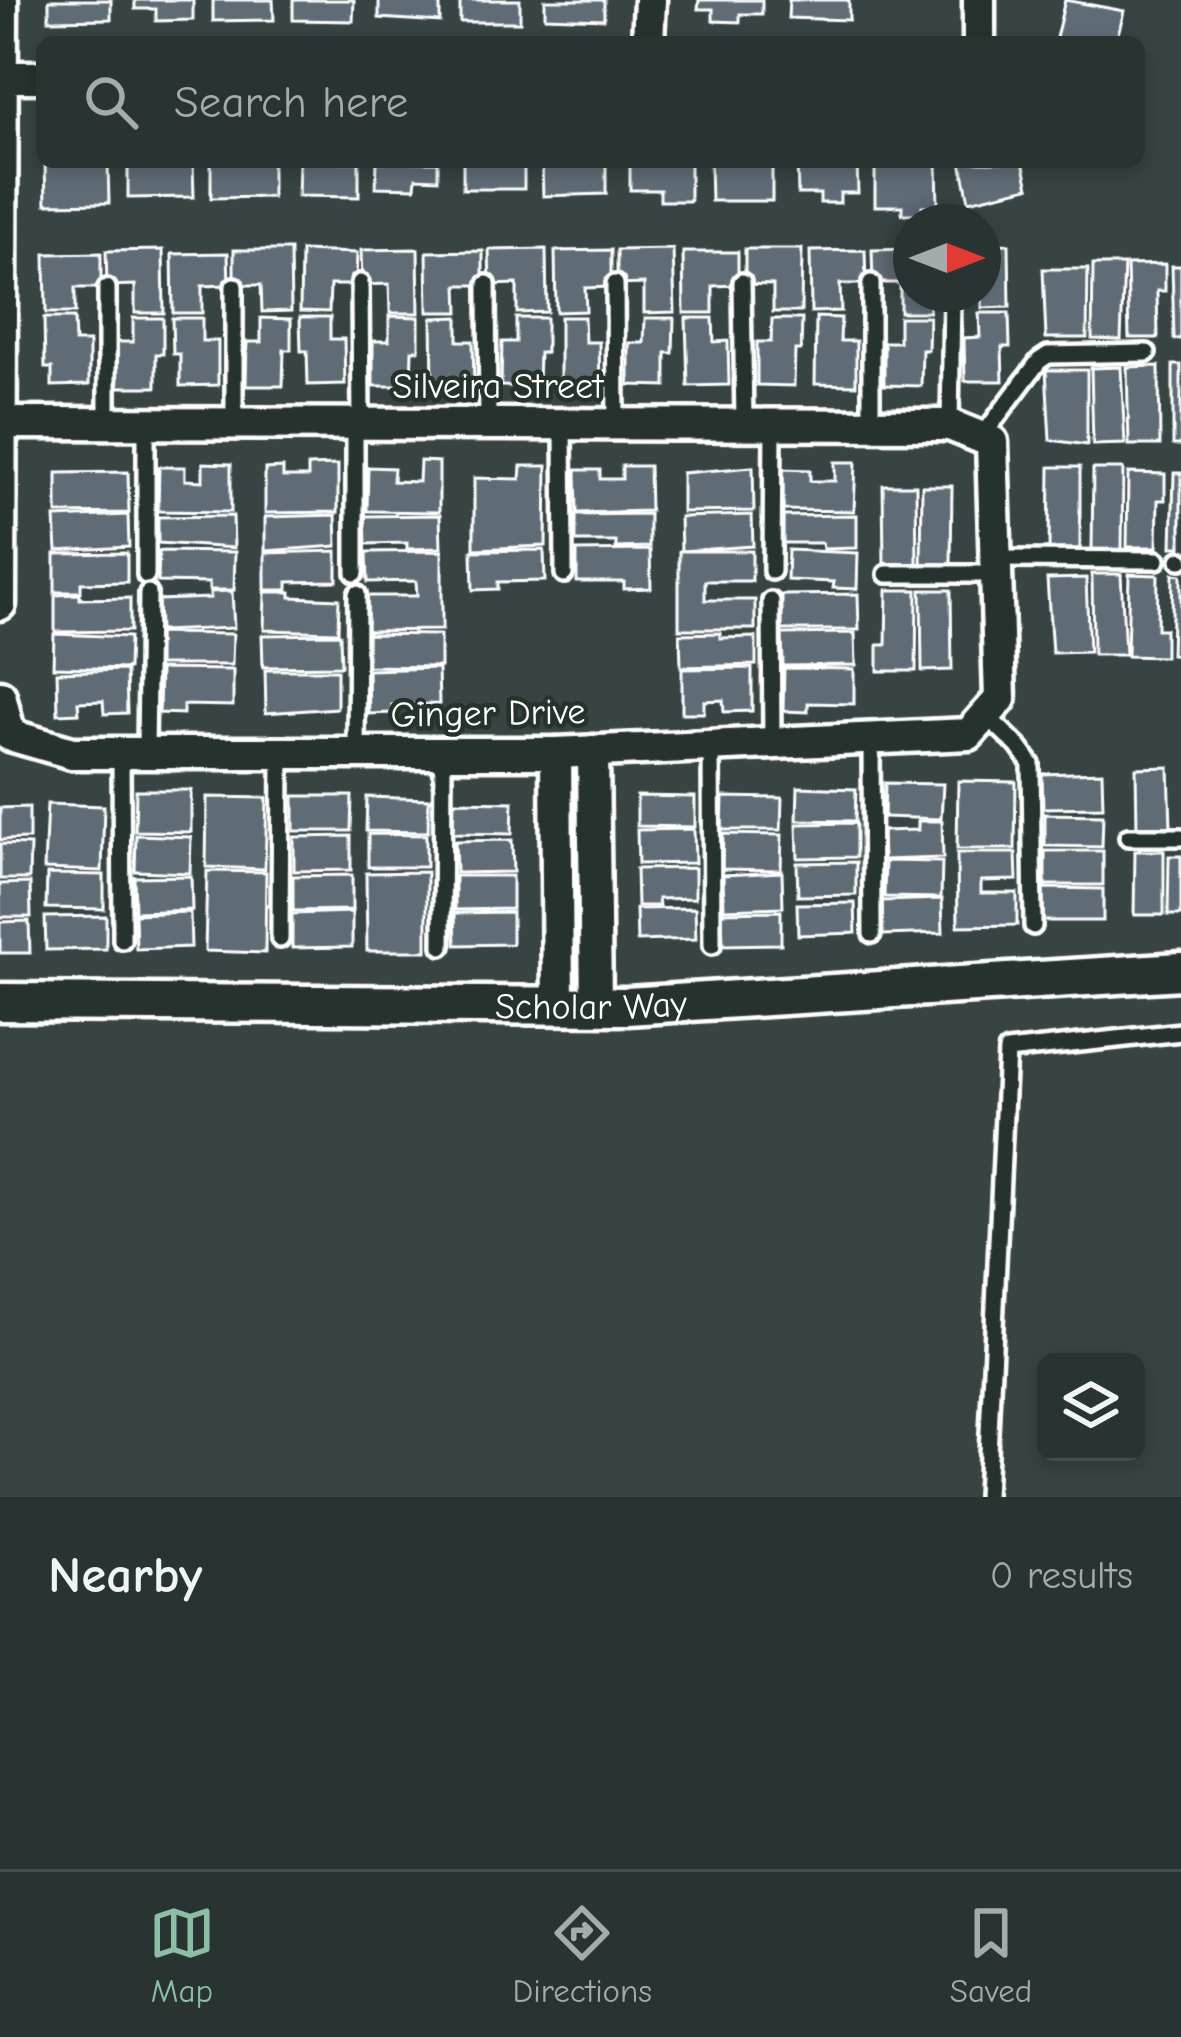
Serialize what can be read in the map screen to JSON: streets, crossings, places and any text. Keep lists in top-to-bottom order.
{
  "streets": {
    "street": ["Silveira Street", "Ginger Drive", "Scholar Way"]
  },
  "north": "right",
  "page": {
    "search": "Search here",
    "heading": ["Nearby", "0 results"],
    "nav": ["Map", "Directions", "Saved"]
  }
}
